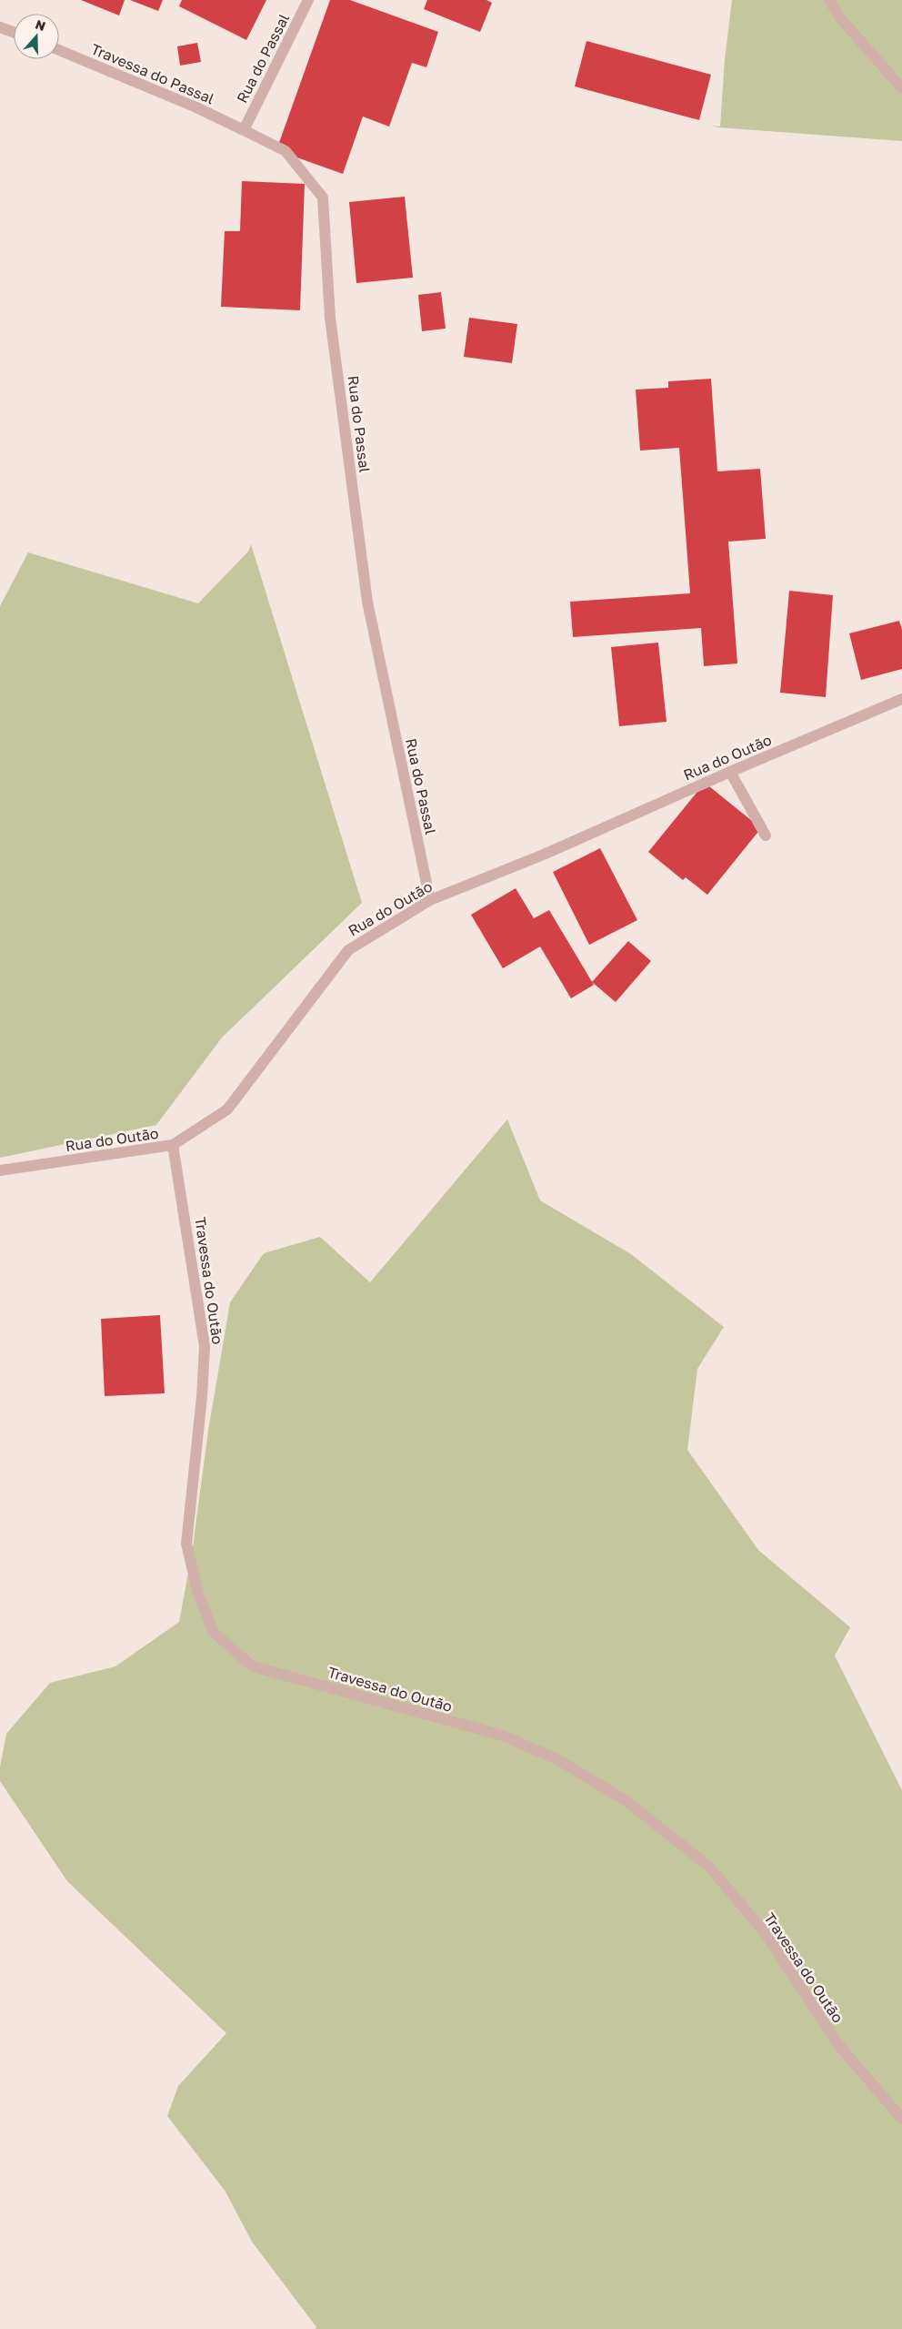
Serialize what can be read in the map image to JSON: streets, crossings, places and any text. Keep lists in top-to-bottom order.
{
  "streets": {
    "street": [
      "Rua do Passal",
      "Travessa do Passal",
      "Rua do Outão",
      "Travessa do Outão"
    ]
  },
  "crossings": [
    ["Rua do Passal", "Travessa do Passal"],
    ["Rua do Passal", "Rua do Outão"],
    ["Rua do Outão", "Travessa do Outão"]
  ],
  "north": "top"
}
